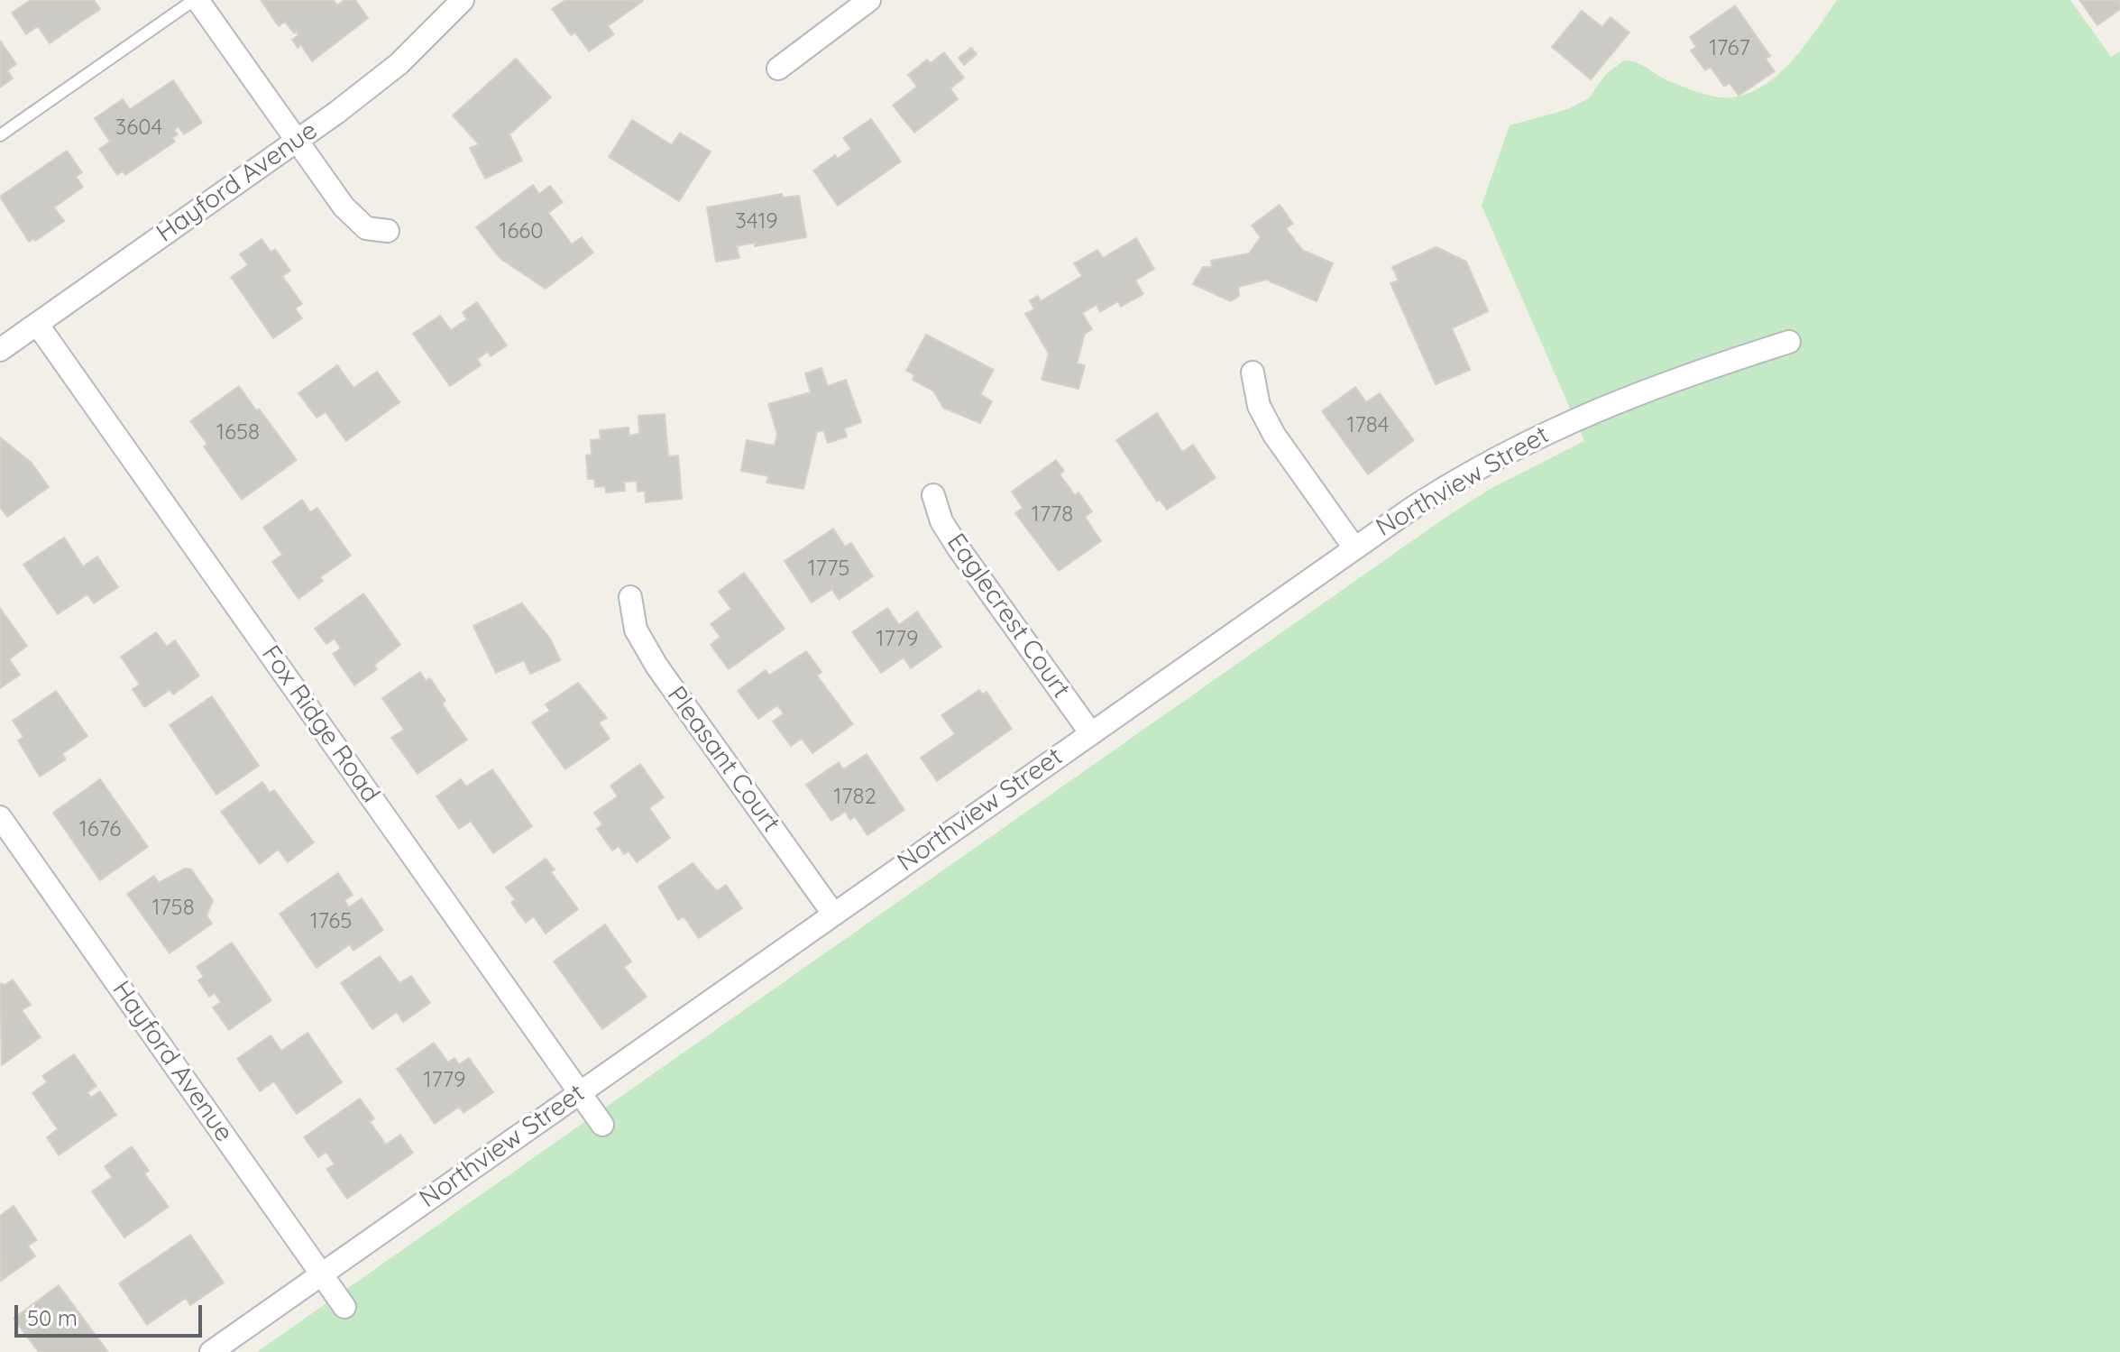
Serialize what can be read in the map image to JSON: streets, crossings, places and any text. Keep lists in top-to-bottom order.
{
  "streets": {
    "street": [
      "Hayford Avenue",
      "Northview Street",
      "Eaglecrest Court",
      "Fox Ridge Road",
      "Pleasant Court"
    ]
  },
  "crossings": [
    ["Hayford Avenue", "Northview Street"],
    ["Hayford Avenue", "Fox Ridge Road"],
    ["Northview Street", "Eaglecrest Court"],
    ["Northview Street", "Fox Ridge Road"],
    ["Northview Street", "Pleasant Court"]
  ],
  "house_numbers": [
    "1767",
    "3604",
    "3419",
    "1660",
    "1784",
    "1658",
    "1778",
    "1775",
    "1779",
    "1782",
    "1676",
    "1758",
    "1765",
    "1779"
  ],
  "scale_bar": "50 m"
}
